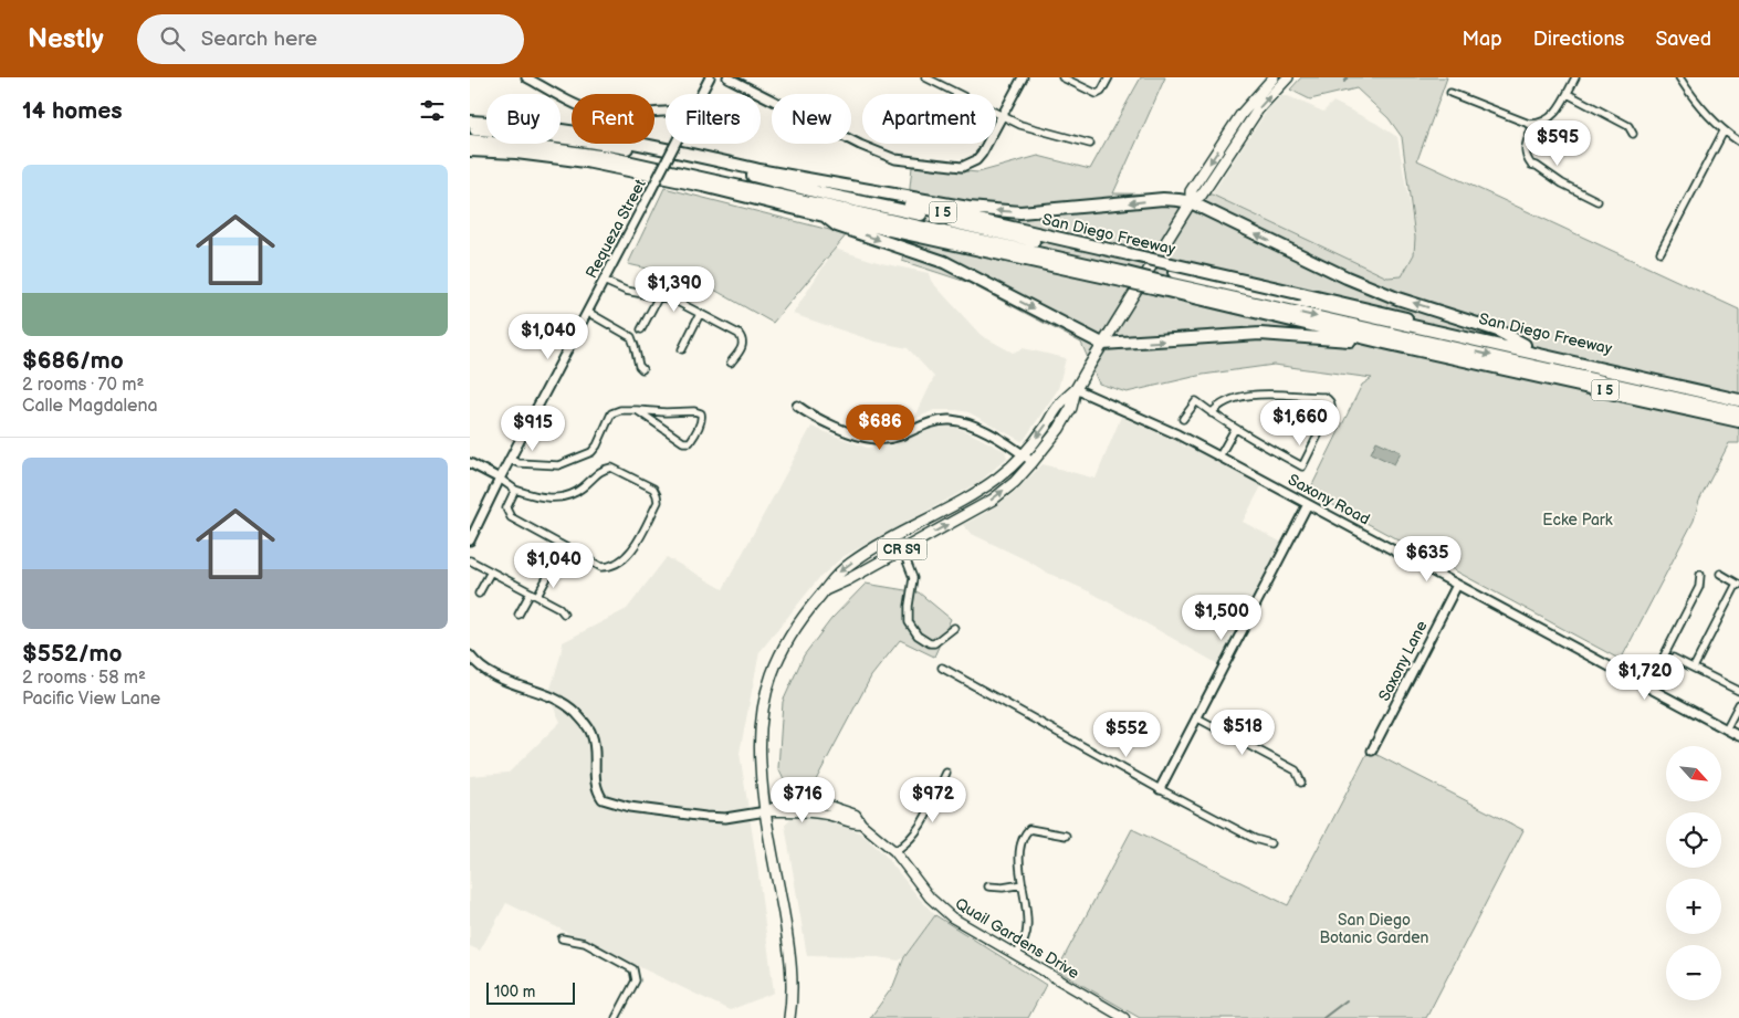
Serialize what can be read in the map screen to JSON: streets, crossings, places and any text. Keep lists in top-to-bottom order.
{
  "streets": {
    "highway": ["I 5", "San Diego Freeway"],
    "main road": ["CR S9", "Quail Gardens Drive"],
    "street": ["Requeza Street", "Saxony Road", "Saxony Lane"]
  },
  "crossings": [
    ["Saxony Road", "CR S9"],
    ["Saxony Road", "Saxony Lane"],
    ["CR S9", "Quail Gardens Drive"]
  ],
  "parks": ["Ecke Park", "San Diego Botanic Garden"],
  "scale_bar": "100 m",
  "north": "bottom right",
  "page": {
    "header": "Nestly",
    "search": "Search here",
    "nav": ["Map", "Directions", "Saved"],
    "heading": "14 homes",
    "chip": [
      "Buy",
      "Rent",
      "Filters",
      "New",
      "Apartment"
    ],
    "price": [
      "$595",
      "$1,390",
      "$1,040",
      "$1,660",
      "$686",
      "$915",
      "$635",
      "$1,040",
      "$1,500",
      "$1,720",
      "$518",
      "$552",
      "$716",
      "$972"
    ],
    "list": [
      {
        "name": "$686/mo",
        "note": "2 rooms · 70 m² · Calle Magdalena"
      },
      {
        "name": "$552/mo",
        "note": "2 rooms · 58 m² · Pacific View Lane"
      }
    ],
    "map_buttons": ["+", "−"],
    "scale": "100 m"
  }
}
